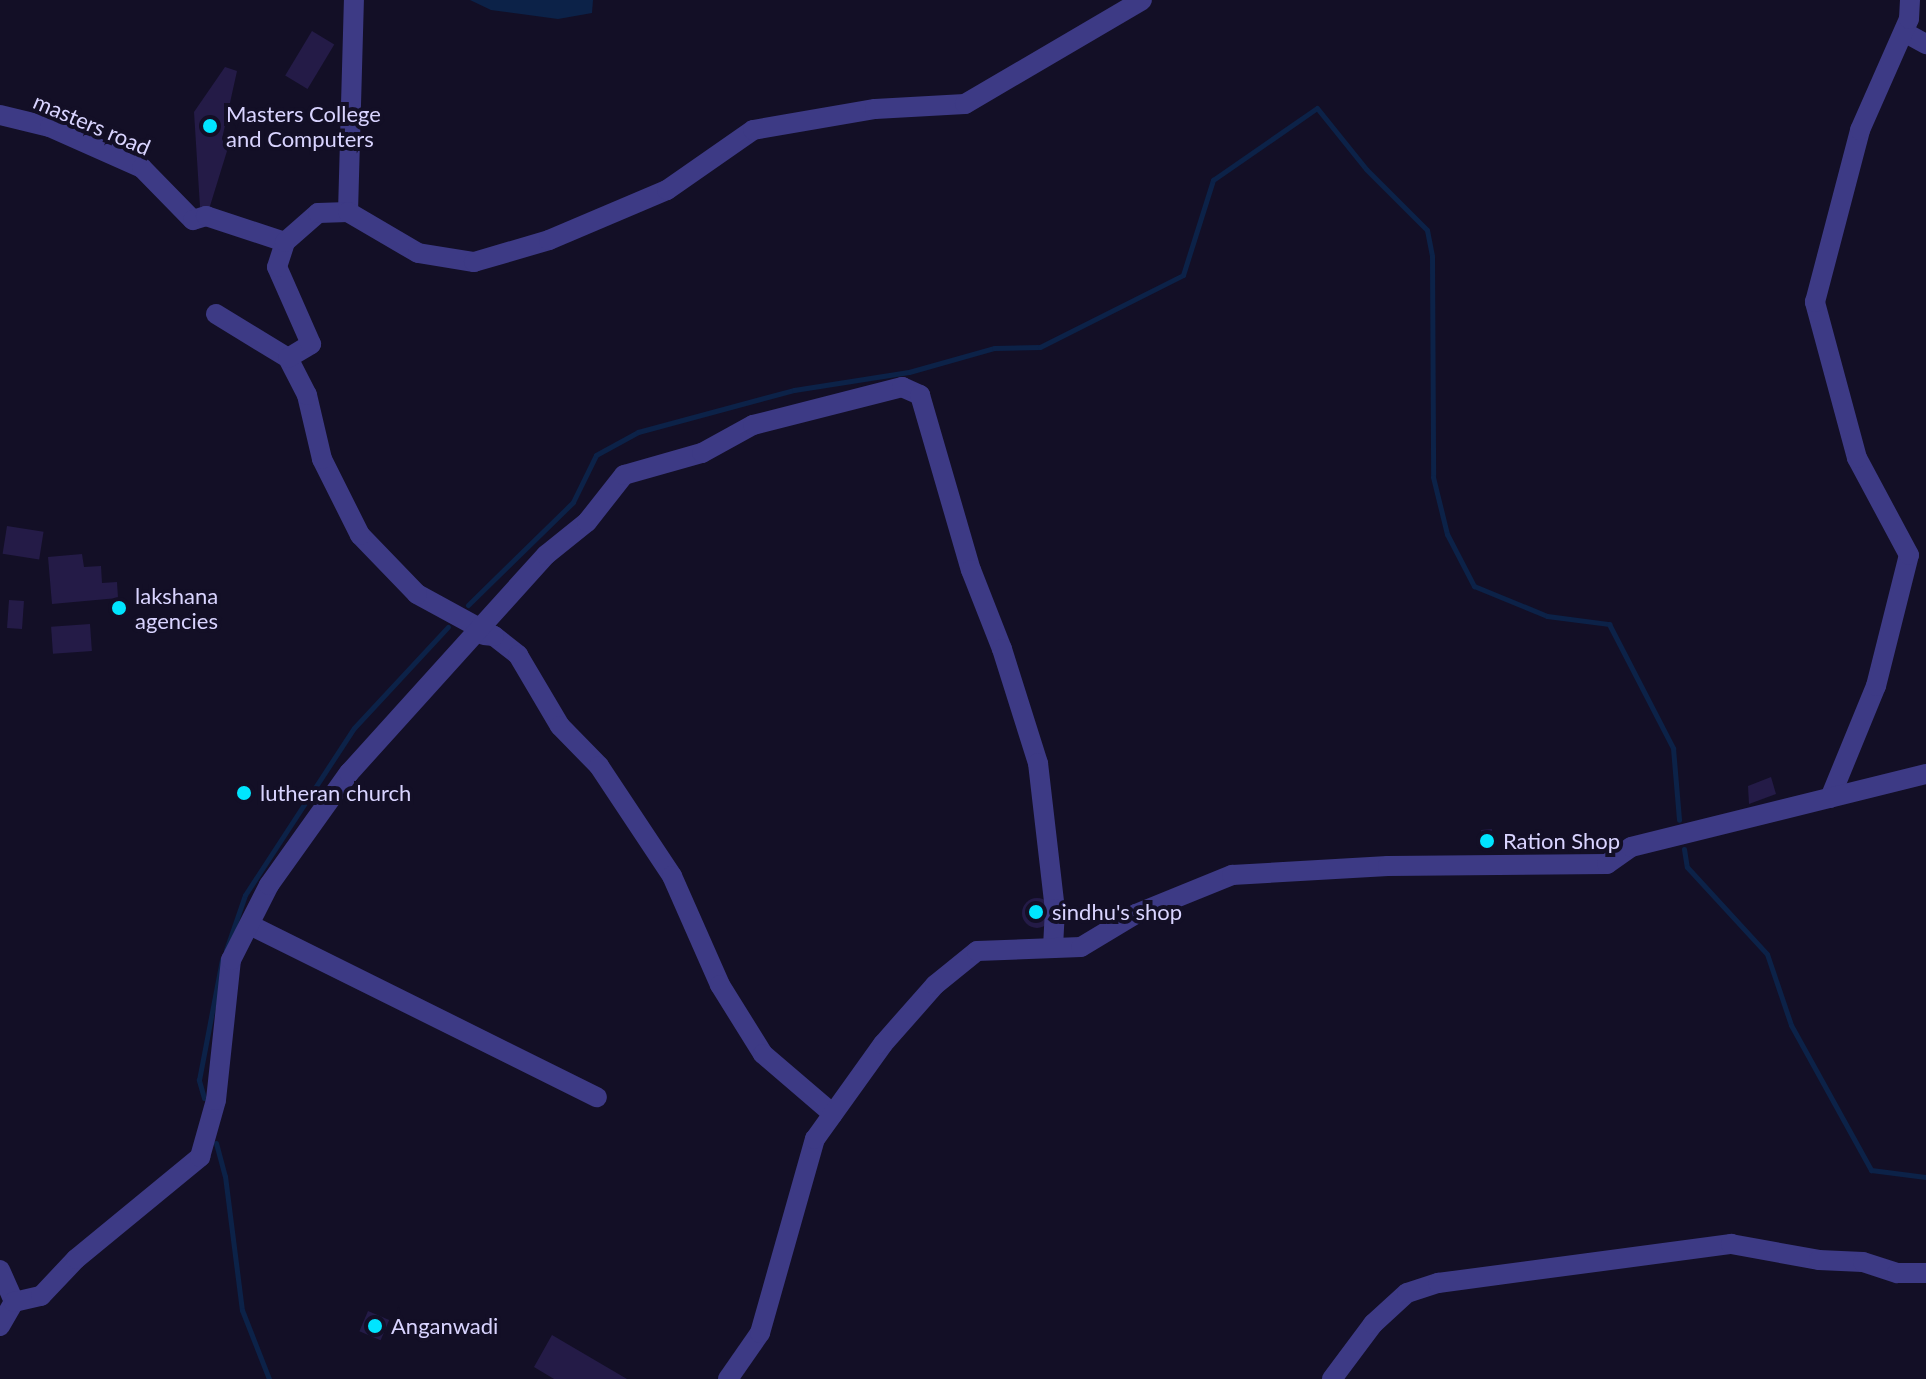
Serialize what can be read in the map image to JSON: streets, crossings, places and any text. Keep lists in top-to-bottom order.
{
  "streets": {
    "street": ["masters road"]
  },
  "places": [
    "Masters College and Computers",
    "lakshana agencies",
    "lutheran church",
    "Ration Shop",
    "sindhu's shop",
    "Anganwadi"
  ]
}
